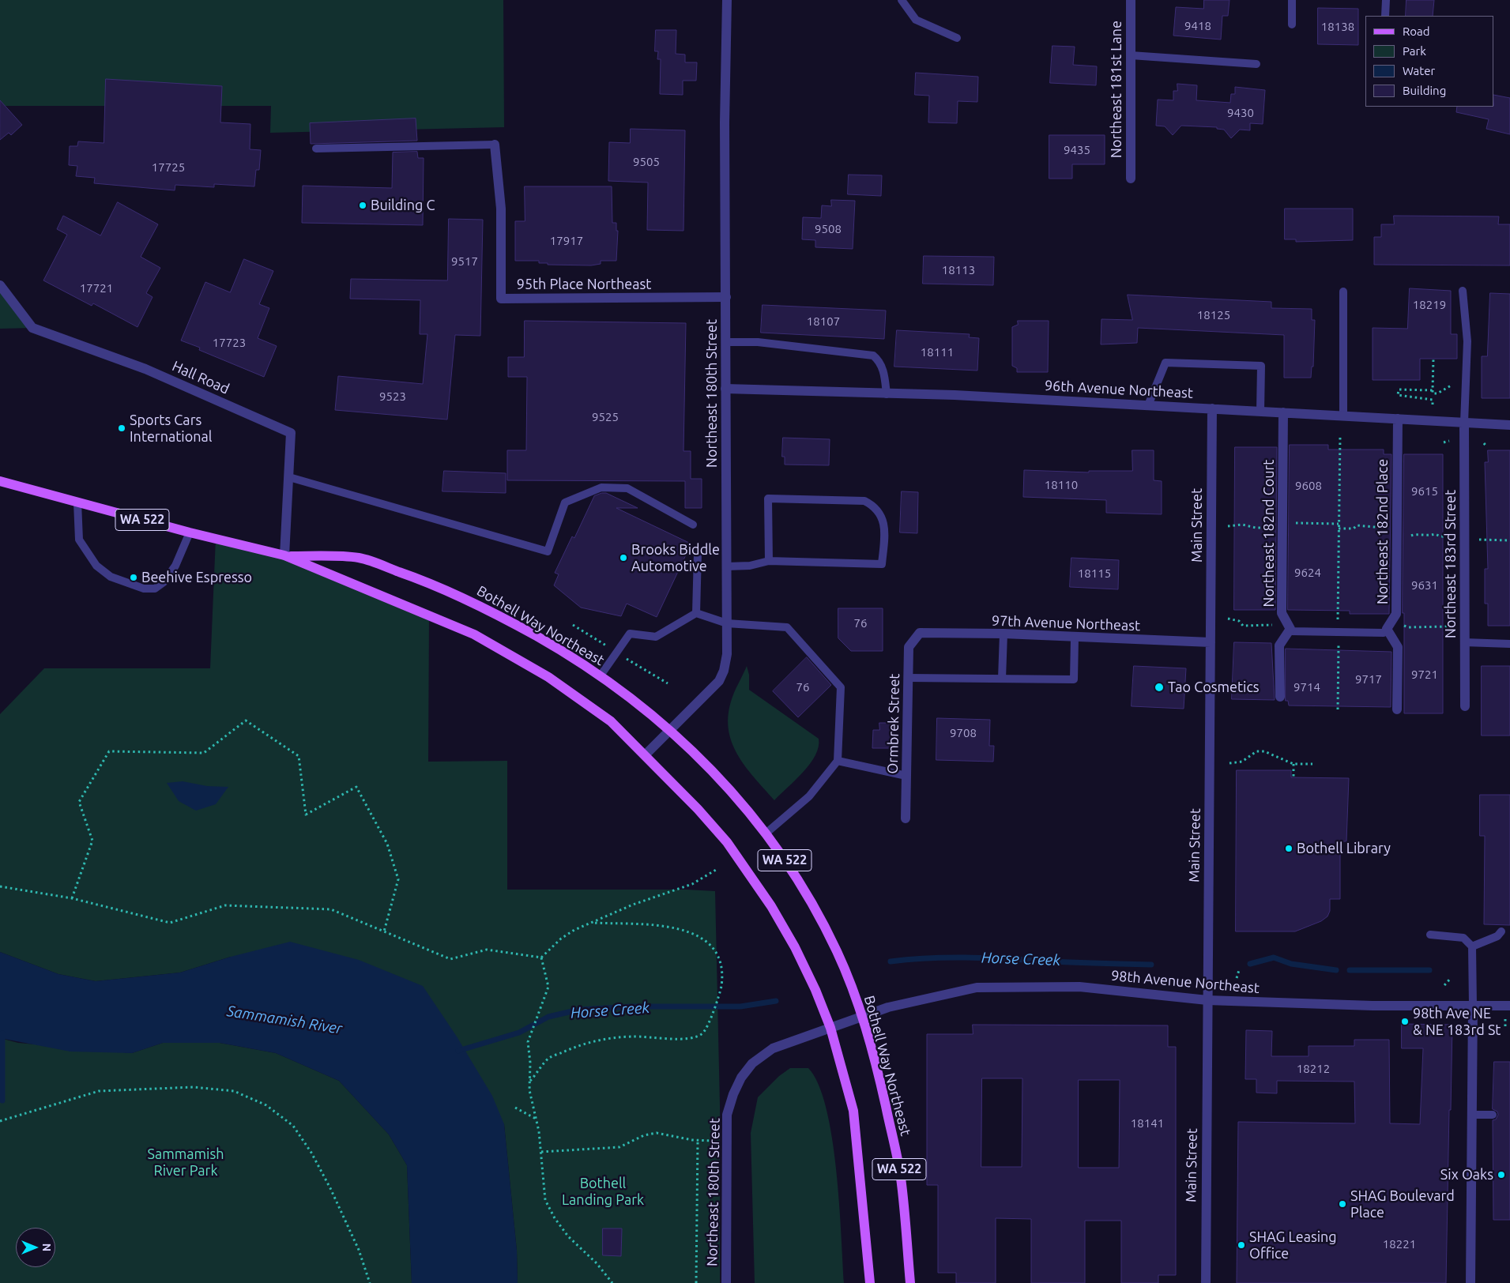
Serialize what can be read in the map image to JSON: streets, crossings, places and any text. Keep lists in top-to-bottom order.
{
  "streets": {
    "main road": ["WA 522", "Bothell Way Northeast"],
    "street": [
      "Northeast 181st Lane",
      "95th Place Northeast",
      "Hall Road",
      "96th Avenue Northeast",
      "Northeast 180th Street",
      "Main Street",
      "Northeast 182nd Place",
      "Northeast 182nd Court",
      "Northeast 183rd Street",
      "97th Avenue Northeast",
      "Ormbrek Street",
      "98th Avenue Northeast"
    ]
  },
  "crossings": [
    ["95th Place Northeast", "Northeast 180th Street"],
    ["Hall Road", "Bothell Way Northeast"],
    ["96th Avenue Northeast", "Northeast 180th Street"],
    ["96th Avenue Northeast", "Main Street"],
    ["96th Avenue Northeast", "Northeast 182nd Place"],
    ["96th Avenue Northeast", "Northeast 182nd Court"],
    ["96th Avenue Northeast", "Northeast 183rd Street"],
    ["Northeast 180th Street", "Bothell Way Northeast"],
    ["Northeast 180th Street", "98th Avenue Northeast"],
    ["Main Street", "97th Avenue Northeast"],
    ["Main Street", "98th Avenue Northeast"],
    ["97th Avenue Northeast", "Ormbrek Street"],
    ["Bothell Way Northeast", "98th Avenue Northeast"]
  ],
  "water": ["Horse Creek", "Sammamish River"],
  "parks": ["Sammamish River Park", "Bothell Landing Park"],
  "places": [
    "Building C",
    "Sports Cars International",
    "Brooks Biddle Automotive",
    "Beehive Espresso",
    "Tao Cosmetics",
    "Bothell Library",
    "98th Ave NE & NE 183rd St",
    "Six Oaks",
    "SHAG Boulevard Place",
    "SHAG Leasing Office"
  ],
  "house_numbers": [
    "9418",
    "18138",
    "9430",
    "9435",
    "9505",
    "17725",
    "9508",
    "17917",
    "9517",
    "18113",
    "17721",
    "18219",
    "18125",
    "18107",
    "17723",
    "18111",
    "9523",
    "9525",
    "18110",
    "9608",
    "9615",
    "9624",
    "18115",
    "9631",
    "76",
    "9721",
    "9717",
    "76",
    "9714",
    "9708",
    "18212",
    "18141",
    "18221"
  ],
  "legend": [
    "Road",
    "Park",
    "Water",
    "Building"
  ],
  "north": "right"
}
